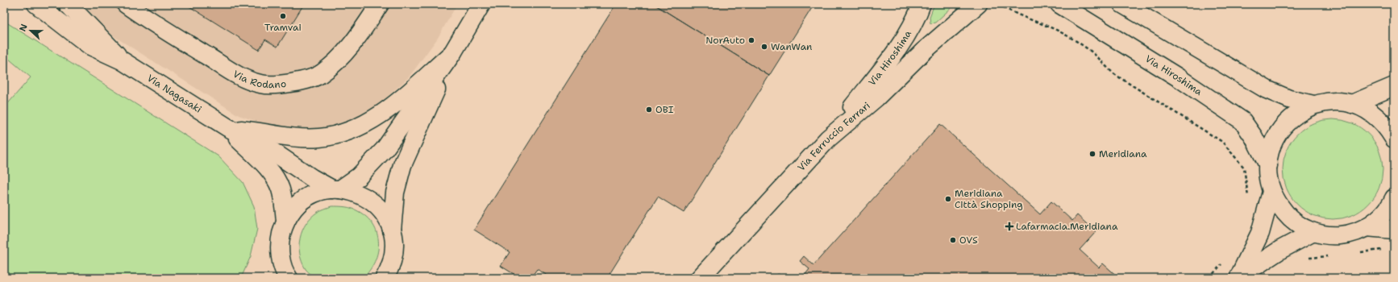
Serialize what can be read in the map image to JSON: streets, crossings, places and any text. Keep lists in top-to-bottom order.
{
  "streets": {
    "main road": [
      "Via Hiroshima",
      "Via Rodano",
      "Via Nagasaki",
      "Via Ferruccio Ferrari"
    ]
  },
  "crossings": [
    ["Via Hiroshima", "Via Ferruccio Ferrari"]
  ],
  "places": {
    "other": [
      "Tramvai",
      "NorAuto",
      "WanWan",
      "OBI",
      "Meridiana",
      "Meridiana Città Shopping",
      "OVS"
    ],
    "health": ["Lafarmacia.Meridiana"]
  },
  "north": "left"
}
